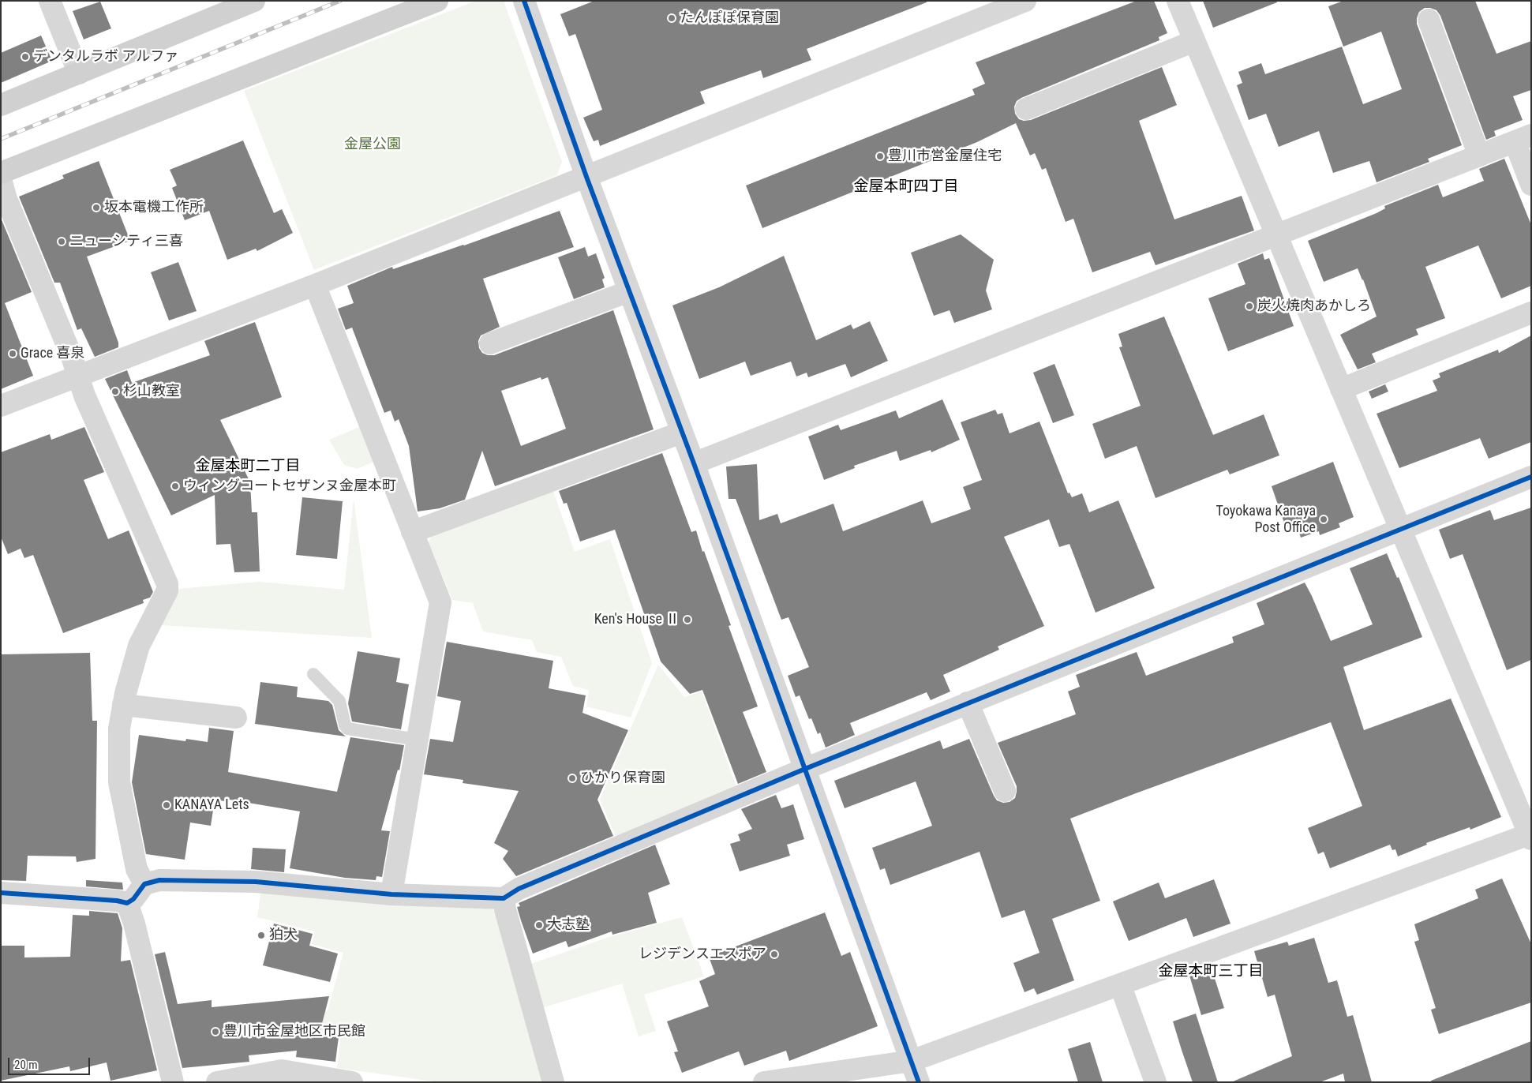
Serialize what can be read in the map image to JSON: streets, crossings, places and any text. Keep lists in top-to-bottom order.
{
  "districts": ["金屋本町四丁目", "金屋本町二丁目", "金屋本町三丁目"],
  "parks": ["金屋公園"],
  "places": [
    "たんぽぽ保育園",
    "デンタルラボ アルファ",
    "豊川市営金屋住宅",
    "坂本電機工作所",
    "ニューシティ三喜",
    "炭火焼肉あかしろ",
    "Grace 喜泉",
    "杉山教室",
    "ウィングコートセザンヌ金屋本町",
    "Toyokawa Kanaya Post Office",
    "Ken's House Ⅱ",
    "ひかり保育園",
    "KANAYA Lets",
    "大志塾",
    "狛犬",
    "レジデンスエスポア",
    "豊川市金屋地区市民館"
  ],
  "scale_bar": "20 m"
}
